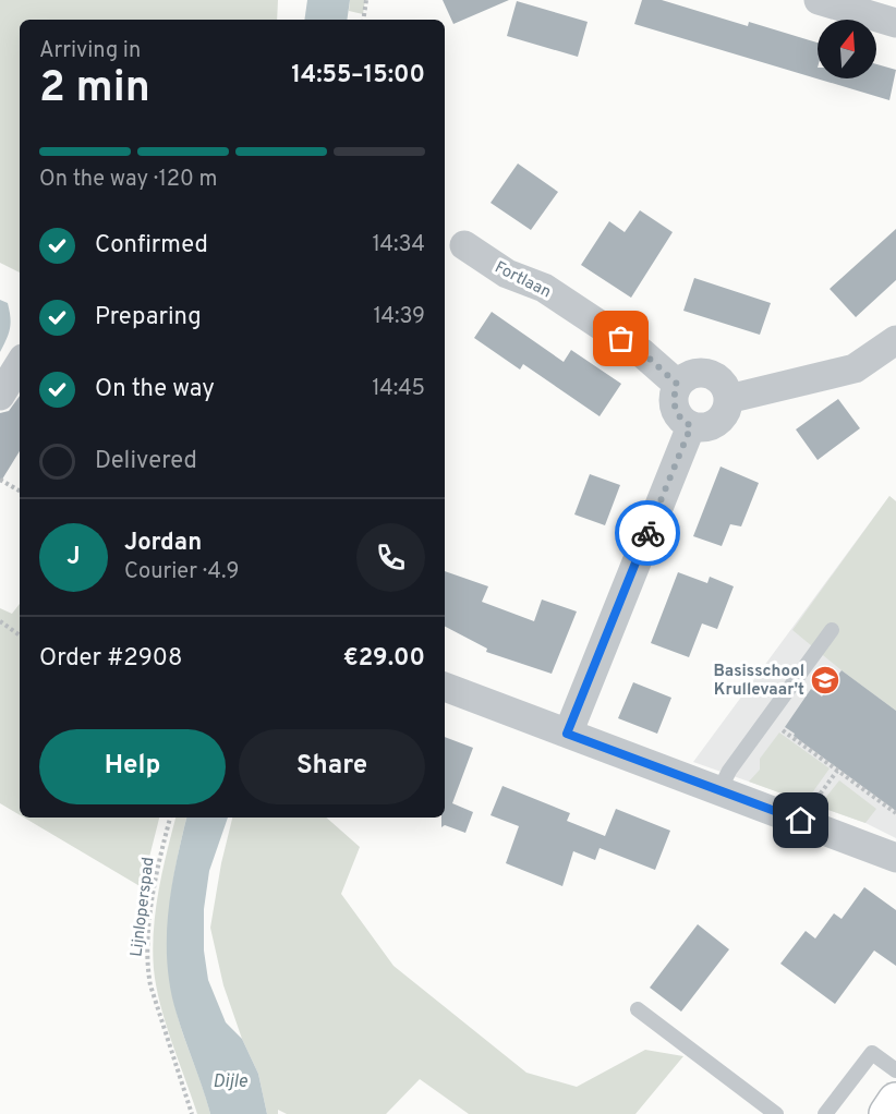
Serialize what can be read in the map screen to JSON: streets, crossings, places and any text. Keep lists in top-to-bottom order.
{
  "streets": {
    "street": ["Fortlaan"],
    "path": ["Lijnloperspad"]
  },
  "water": ["Dijle"],
  "places": {
    "school or university": ["Basisschool Krullevaar't"]
  },
  "north": "top",
  "page": {
    "heading": ["2 min", "Arriving in", "14:55–15:00"],
    "panel": [
      "Jordan",
      "Courier · 4.9",
      "Order #2908",
      "€29.00"
    ],
    "bar": "On the way · 120 m",
    "list": [
      ["Confirmed", "14:34"],
      ["Preparing", "14:39"],
      ["On the way", "14:45"],
      "Delivered"
    ],
    "round": "J",
    "buttons": ["Help", "Share"]
  }
}
